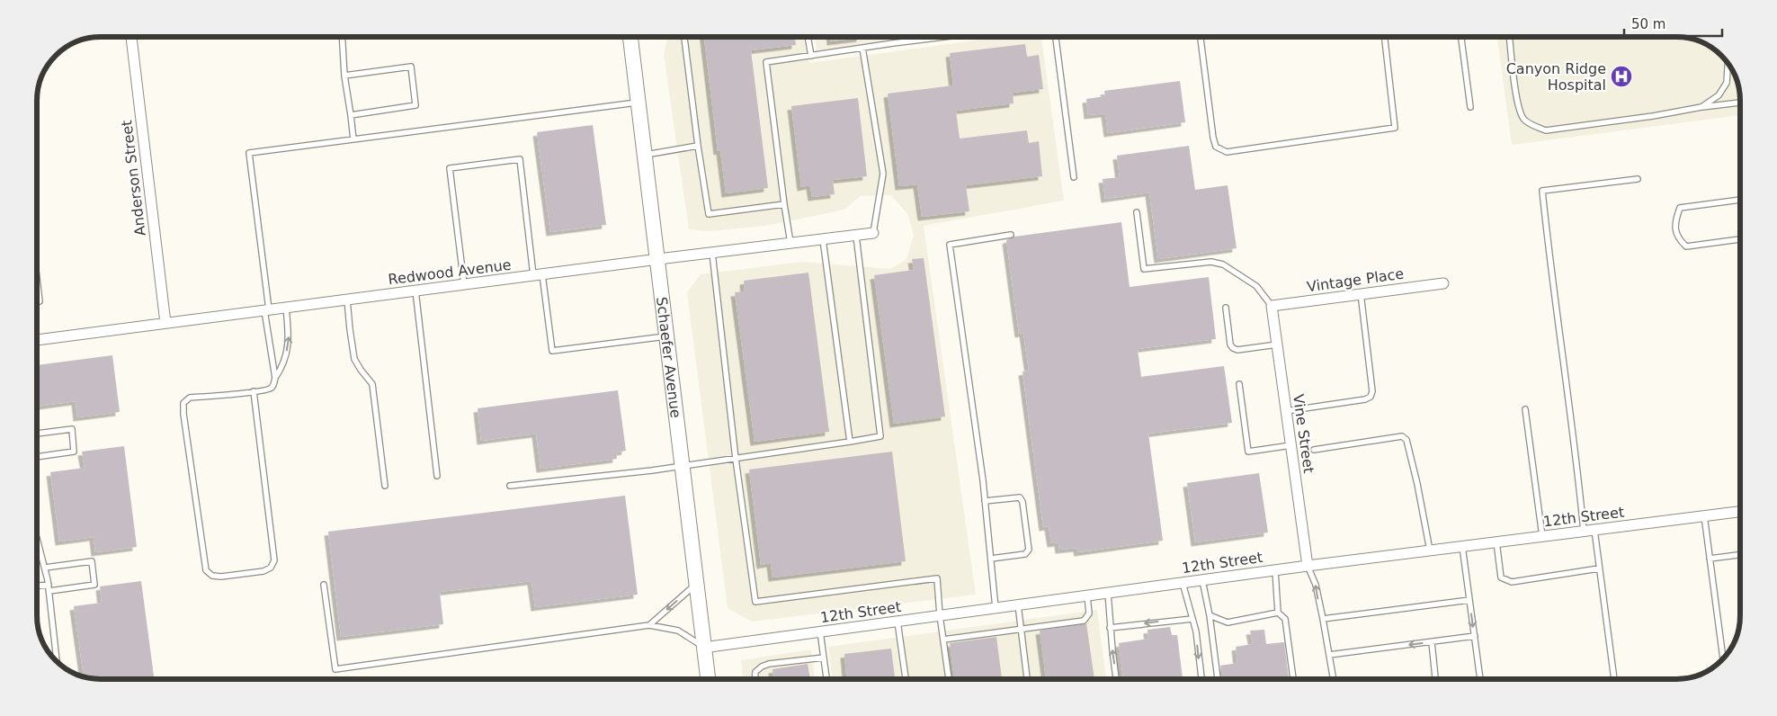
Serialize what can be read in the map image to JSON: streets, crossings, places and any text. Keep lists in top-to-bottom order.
{
  "streets": {
    "street": [
      "Anderson Street",
      "Redwood Avenue",
      "Vintage Place",
      "Schaefer Avenue",
      "Vine Street",
      "12th Street"
    ]
  },
  "crossings": [
    ["Anderson Street", "Redwood Avenue"],
    ["Redwood Avenue", "Schaefer Avenue"],
    ["Vintage Place", "Vine Street"],
    ["Schaefer Avenue", "12th Street"],
    ["Vine Street", "12th Street"]
  ],
  "places": {
    "hospital": ["Canyon Ridge Hospital"]
  },
  "scale_bar": "50 m"
}
